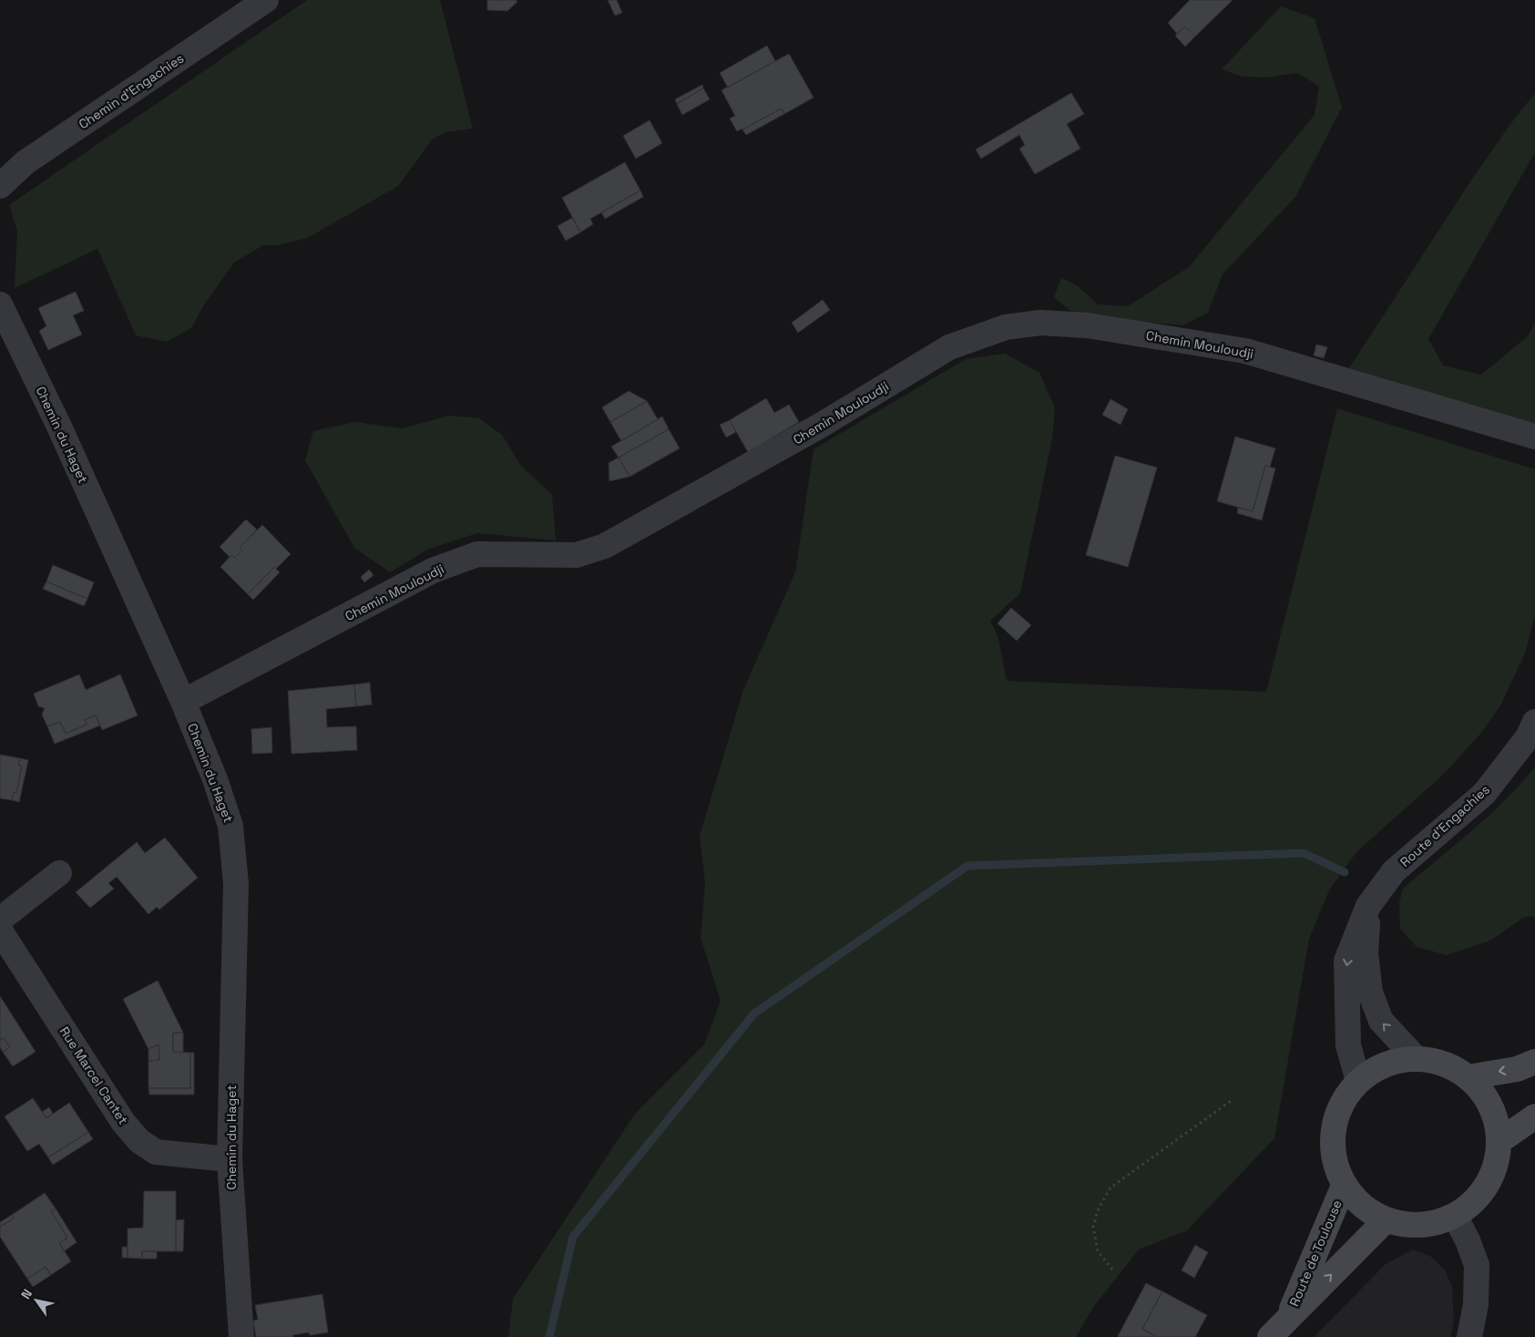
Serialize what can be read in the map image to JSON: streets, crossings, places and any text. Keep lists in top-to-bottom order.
{
  "streets": {
    "main road": ["Route de Toulouse"],
    "street": [
      "Chemin d'Engachies",
      "Chemin Mouloudji",
      "Chemin du Haget",
      "Route d'Engachies",
      "Rue Marcel Cantet"
    ]
  },
  "crossings": [
    ["Chemin Mouloudji", "Chemin du Haget"],
    ["Chemin du Haget", "Rue Marcel Cantet"]
  ],
  "one_way": ["Route d'Engachies"],
  "north": "top left"
}
